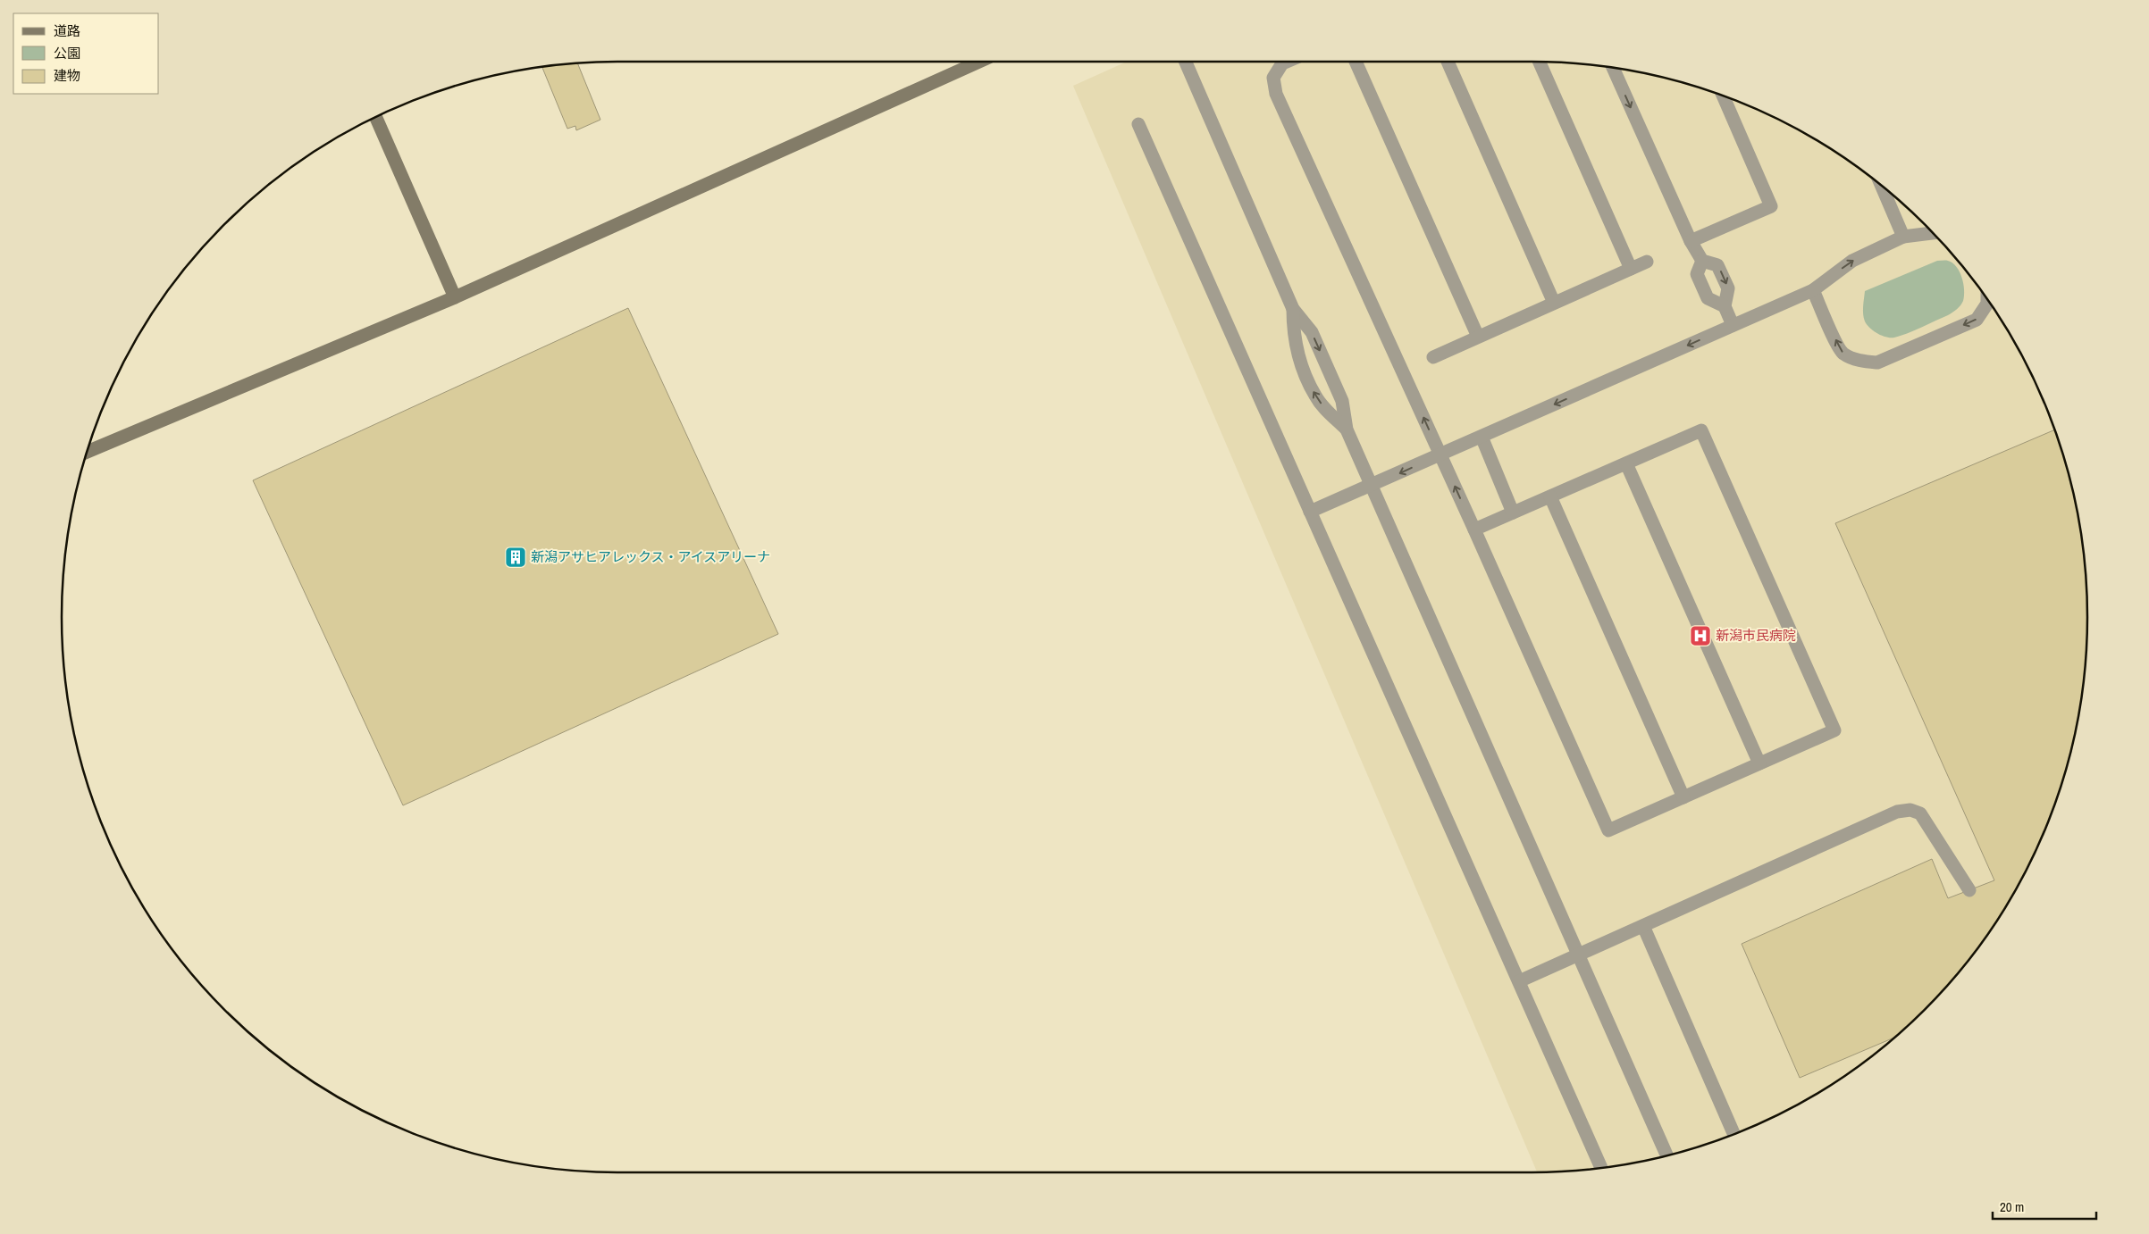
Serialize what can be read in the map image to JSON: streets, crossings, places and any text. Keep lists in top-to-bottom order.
{
  "places": {
    "building": ["新潟アサヒアレックス・アイスアリーナ"],
    "hospital": ["新潟市民病院"]
  },
  "legend": ["道路", "公園", "建物"],
  "scale_bar": "20 m"
}
